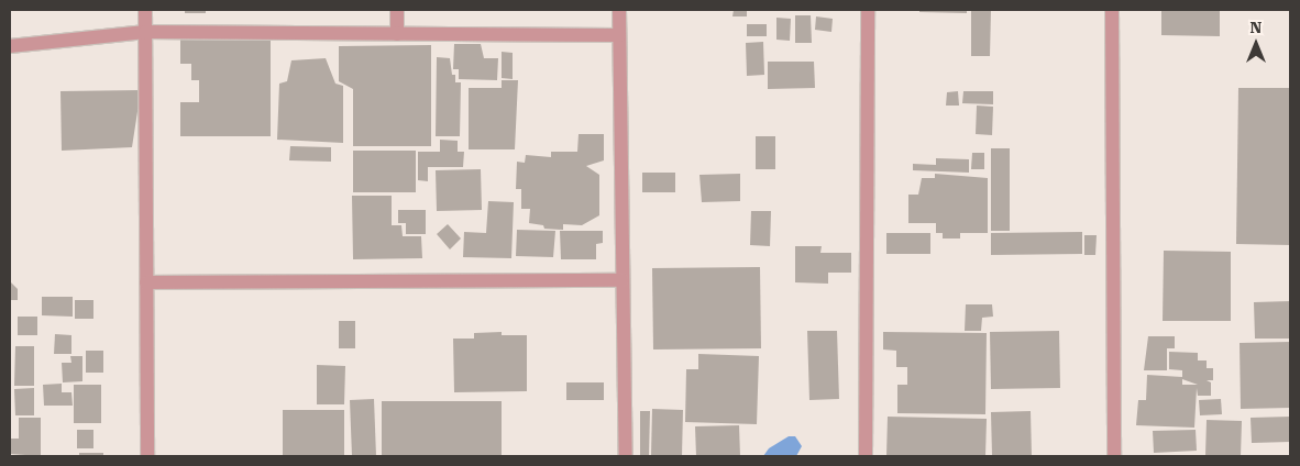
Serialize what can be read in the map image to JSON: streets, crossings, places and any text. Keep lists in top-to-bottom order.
{
  "north": "top"
}
